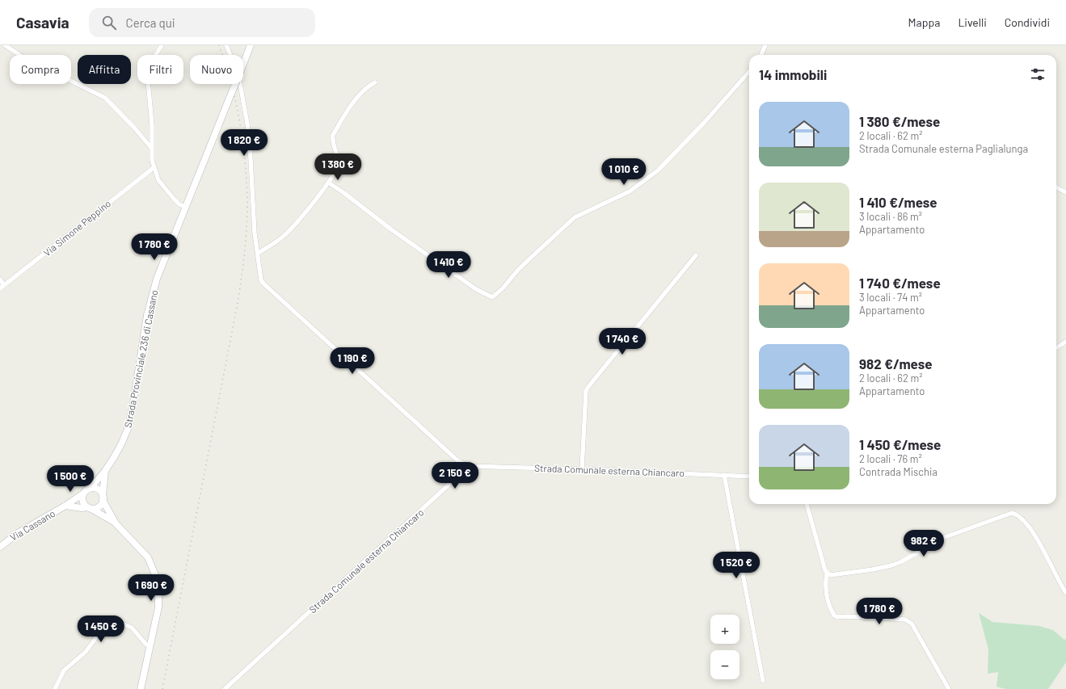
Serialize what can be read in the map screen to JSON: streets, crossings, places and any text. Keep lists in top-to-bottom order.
{
  "streets": {
    "main road": ["Strada Provinciale 236 di Cassano", "Via Cassano"],
    "street": ["Via Simone Peppino", "Strada Comunale esterna Chiancaro"]
  },
  "crossings": [
    ["Strada Provinciale 236 di Cassano", "Via Cassano"]
  ],
  "page": {
    "header": "Casavia",
    "search": "Cerca qui",
    "nav": ["Mappa", "Livelli", "Condividi"],
    "chip": [
      "Compra",
      "Affitta",
      "Filtri",
      "Nuovo"
    ],
    "heading": "14 immobili",
    "list": [
      {
        "name": "1 380 €/mese",
        "note": "2 locali · 62 m² · Strada Comunale esterna Paglialunga"
      },
      {
        "name": "1 410 €/mese",
        "note": "3 locali · 86 m² · Appartamento"
      },
      {
        "name": "1 740 €/mese",
        "note": "3 locali · 74 m² · Appartamento"
      },
      {
        "name": "982 €/mese",
        "note": "2 locali · 62 m² · Appartamento"
      },
      {
        "name": "1 450 €/mese",
        "note": "2 locali · 76 m² · Contrada Mischia"
      }
    ],
    "price": [
      "1 820 €",
      "1 380 €",
      "1 010 €",
      "1 780 €",
      "1 410 €",
      "1 740 €",
      "1 190 €",
      "2 150 €",
      "1 500 €",
      "982 €",
      "1 520 €",
      "1 690 €",
      "1 780 €",
      "1 450 €"
    ],
    "map_buttons": ["+", "−"]
  }
}
